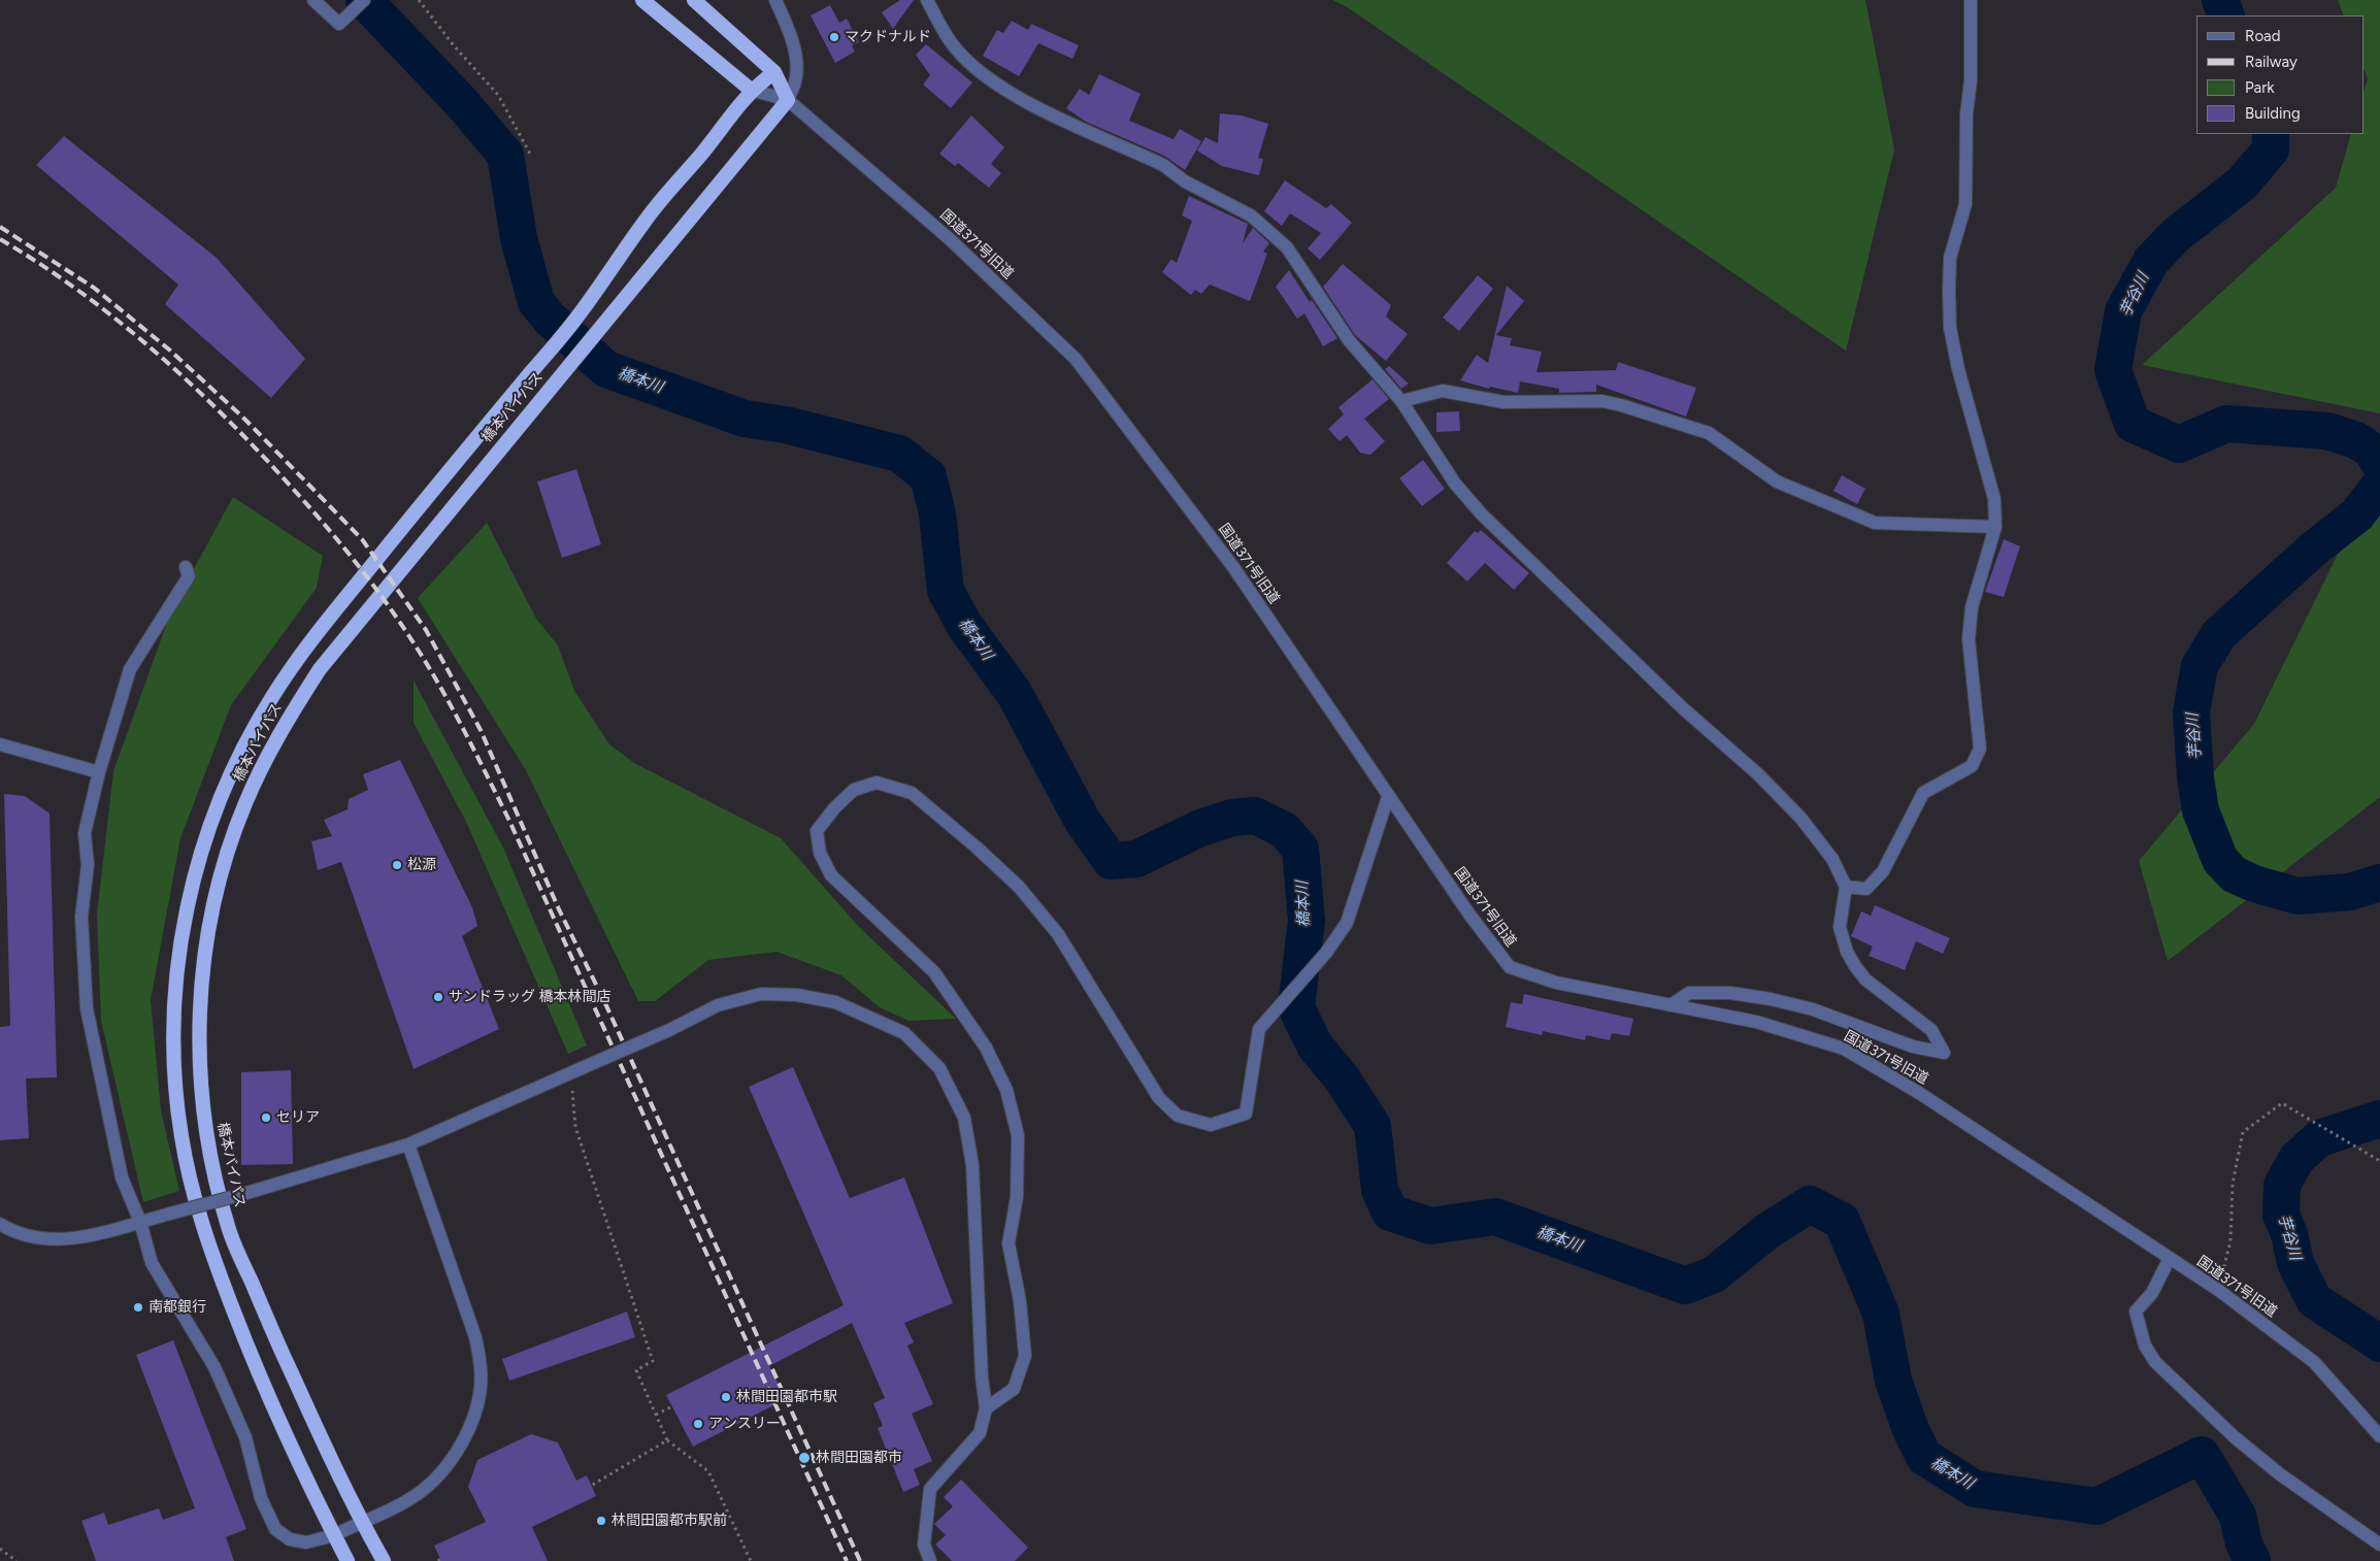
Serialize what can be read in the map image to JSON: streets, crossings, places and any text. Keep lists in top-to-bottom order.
{
  "streets": {
    "highway": ["橋本バイパス"],
    "street": ["国道371号旧道"]
  },
  "crossings": [
    ["国道371号旧道", "橋本バイパス"]
  ],
  "water": ["芋谷川", "橋本川"],
  "places": [
    "マクドナルド",
    "松源",
    "サンドラッグ 橋本林間店",
    "セリア",
    "南都銀行",
    "林間田園都市駅",
    "アンスリー",
    "林間田園都市",
    "林間田園都市駅前"
  ],
  "legend": [
    "Road",
    "Railway",
    "Park",
    "Building"
  ]
}
